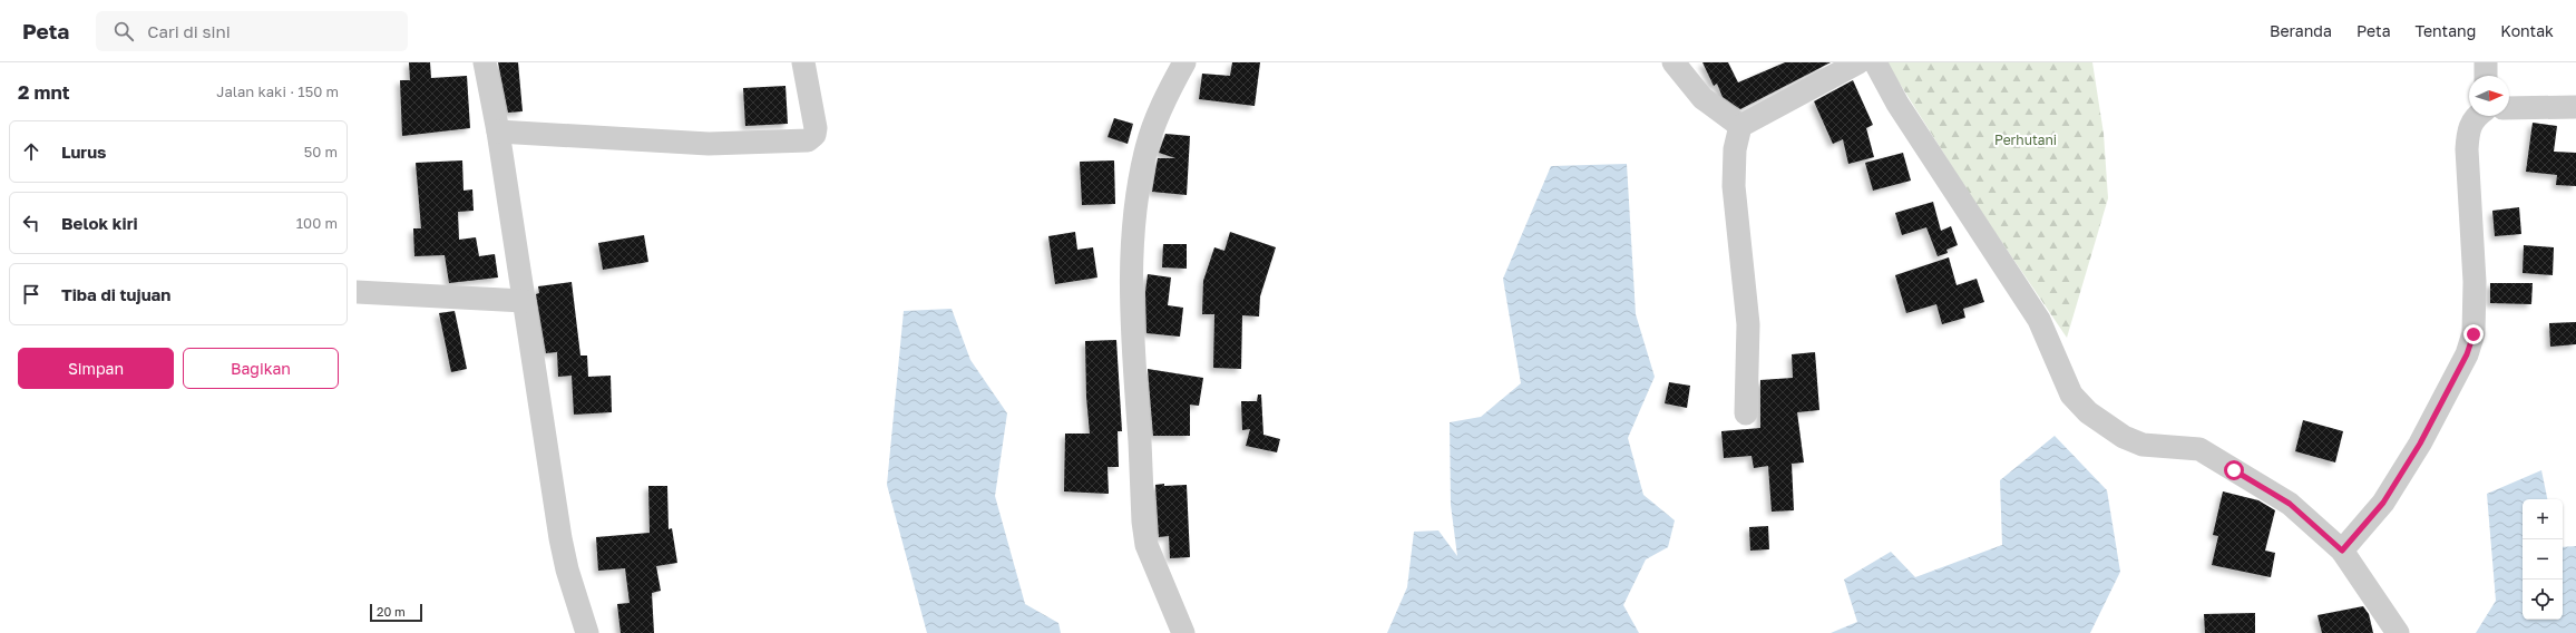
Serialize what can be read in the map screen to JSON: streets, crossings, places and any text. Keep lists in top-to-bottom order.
{
  "parks": ["Perhutani"],
  "scale_bar": "20 m",
  "north": "right",
  "page": {
    "header": "Peta",
    "search": "Cari di sini",
    "nav": [
      "Beranda",
      "Peta",
      "Tentang",
      "Kontak"
    ],
    "heading": ["2 mnt", "Jalan kaki · 150 m"],
    "list": [
      ["Lurus", "50 m"],
      ["Belok kiri", "100 m"],
      "Tiba di tujuan"
    ],
    "buttons": ["Simpan", "Bagikan"],
    "map_buttons": ["+", "−"],
    "scale": "20 m"
  }
}
